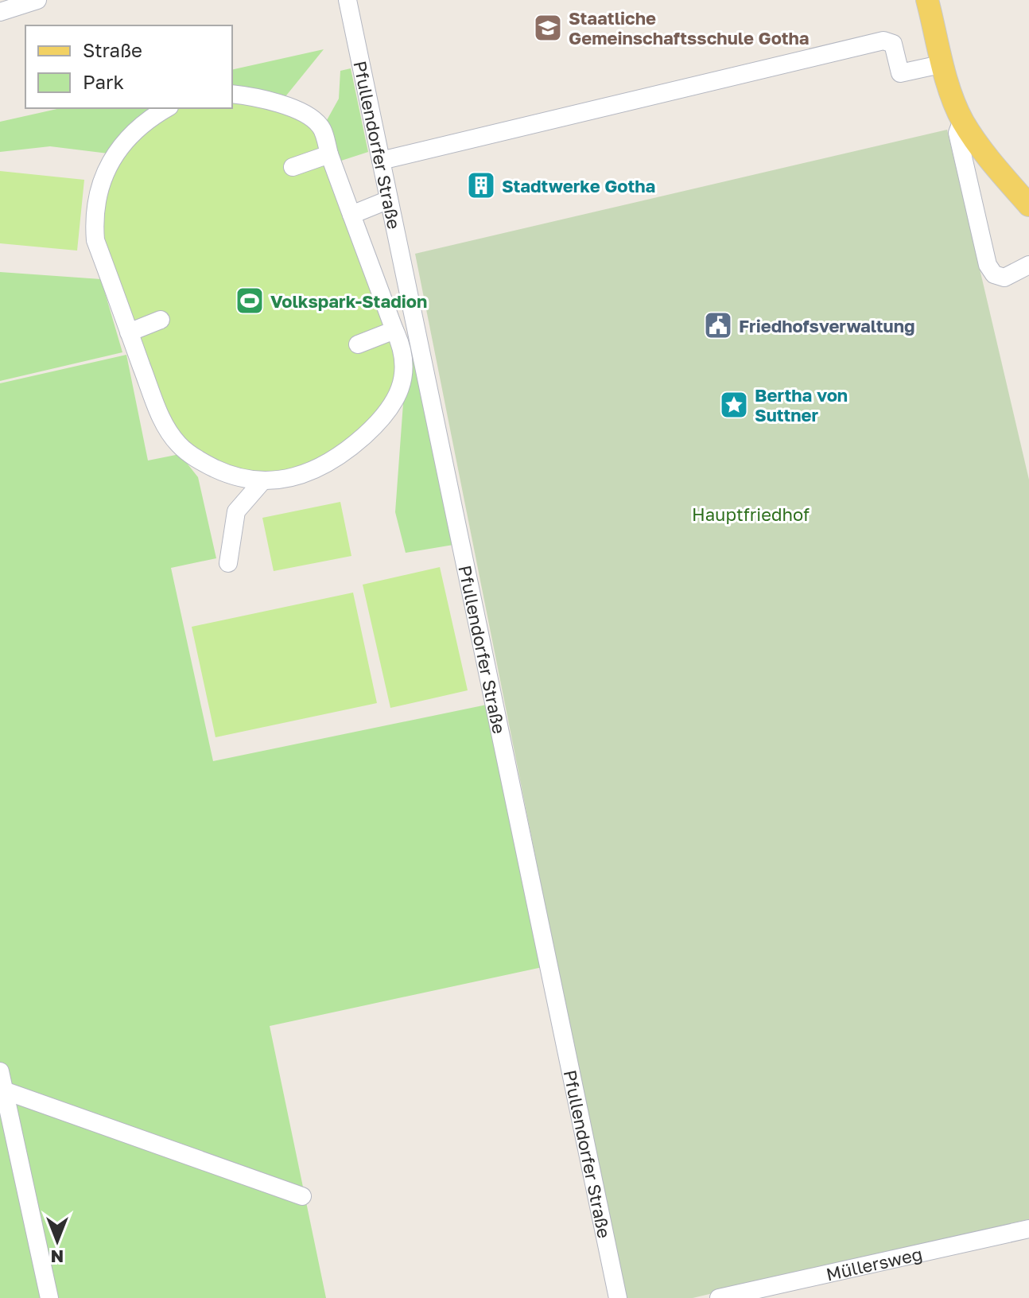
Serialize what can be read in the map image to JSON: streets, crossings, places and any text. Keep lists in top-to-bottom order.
{
  "streets": {
    "street": ["Pfullendorfer Straße", "Müllersweg"]
  },
  "parks": ["Hauptfriedhof"],
  "places": {
    "school or university": ["Staatliche Gemeinschaftsschule Gotha"],
    "building": ["Stadtwerke Gotha"],
    "sports": ["Volkspark-Stadion"],
    "public building": ["Friedhofsverwaltung"],
    "place": ["Bertha von Suttner"]
  },
  "legend": ["Straße", "Park"],
  "north": "bottom"
}
